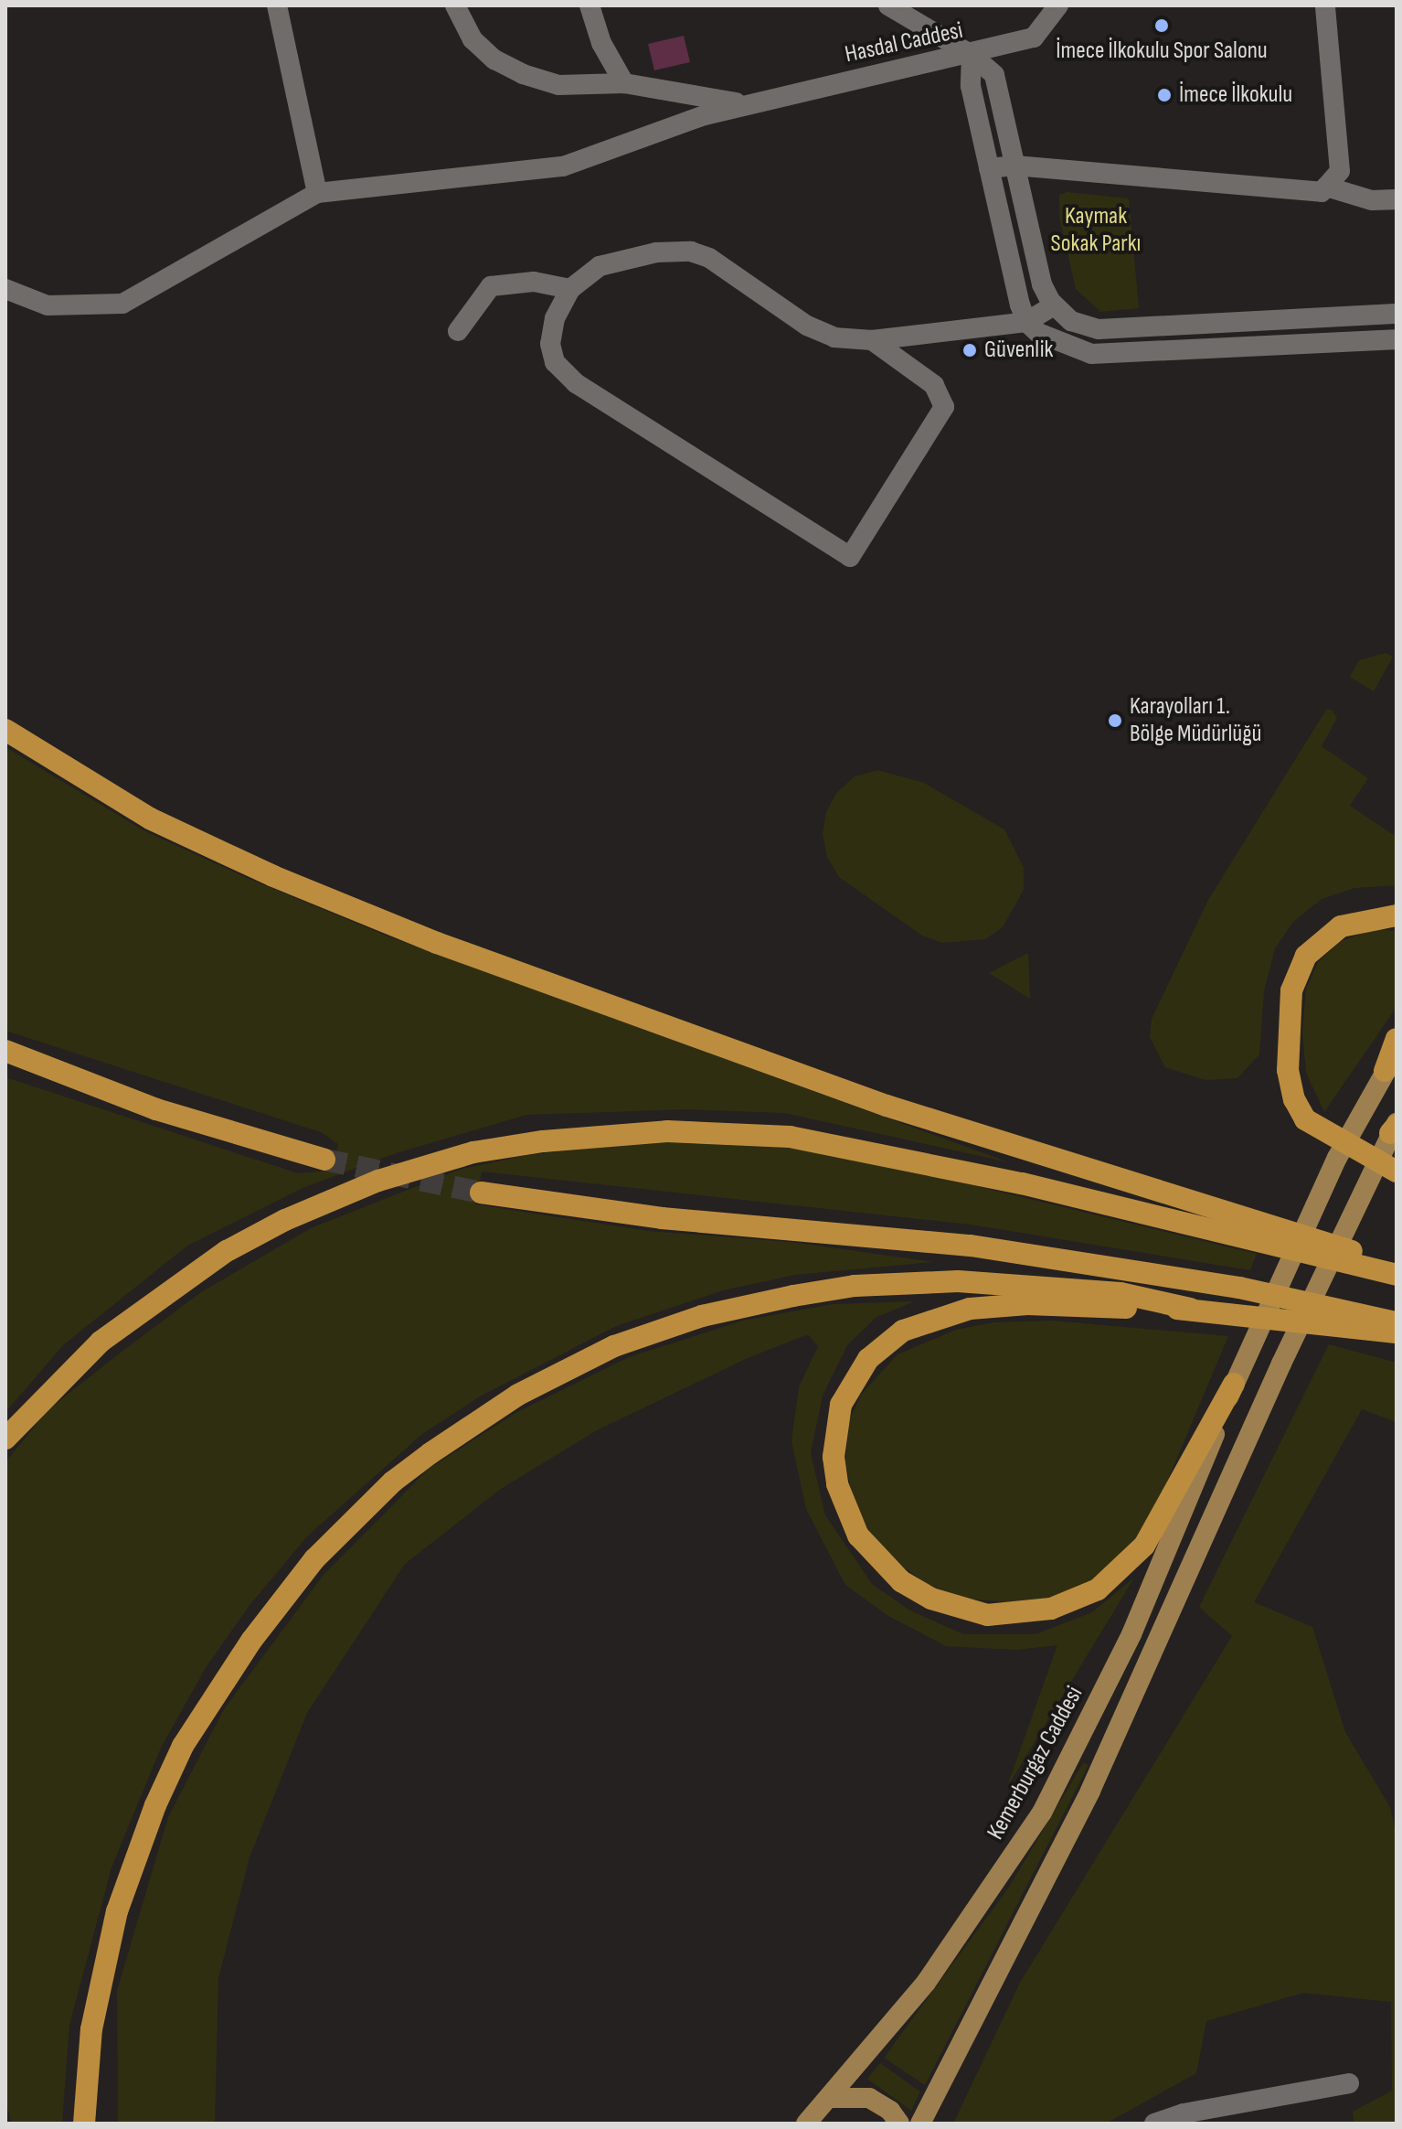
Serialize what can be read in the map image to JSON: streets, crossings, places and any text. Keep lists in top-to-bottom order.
{
  "streets": {
    "main road": ["Kemerburgaz Caddesi"],
    "street": ["Hasdal Caddesi"]
  },
  "parks": ["Kaymak Sokak Parkı"],
  "places": [
    "İmece İlkokulu Spor Salonu",
    "İmece İlkokulu",
    "Güvenlik",
    "Karayolları 1. Bölge Müdürlüğü"
  ]
}
